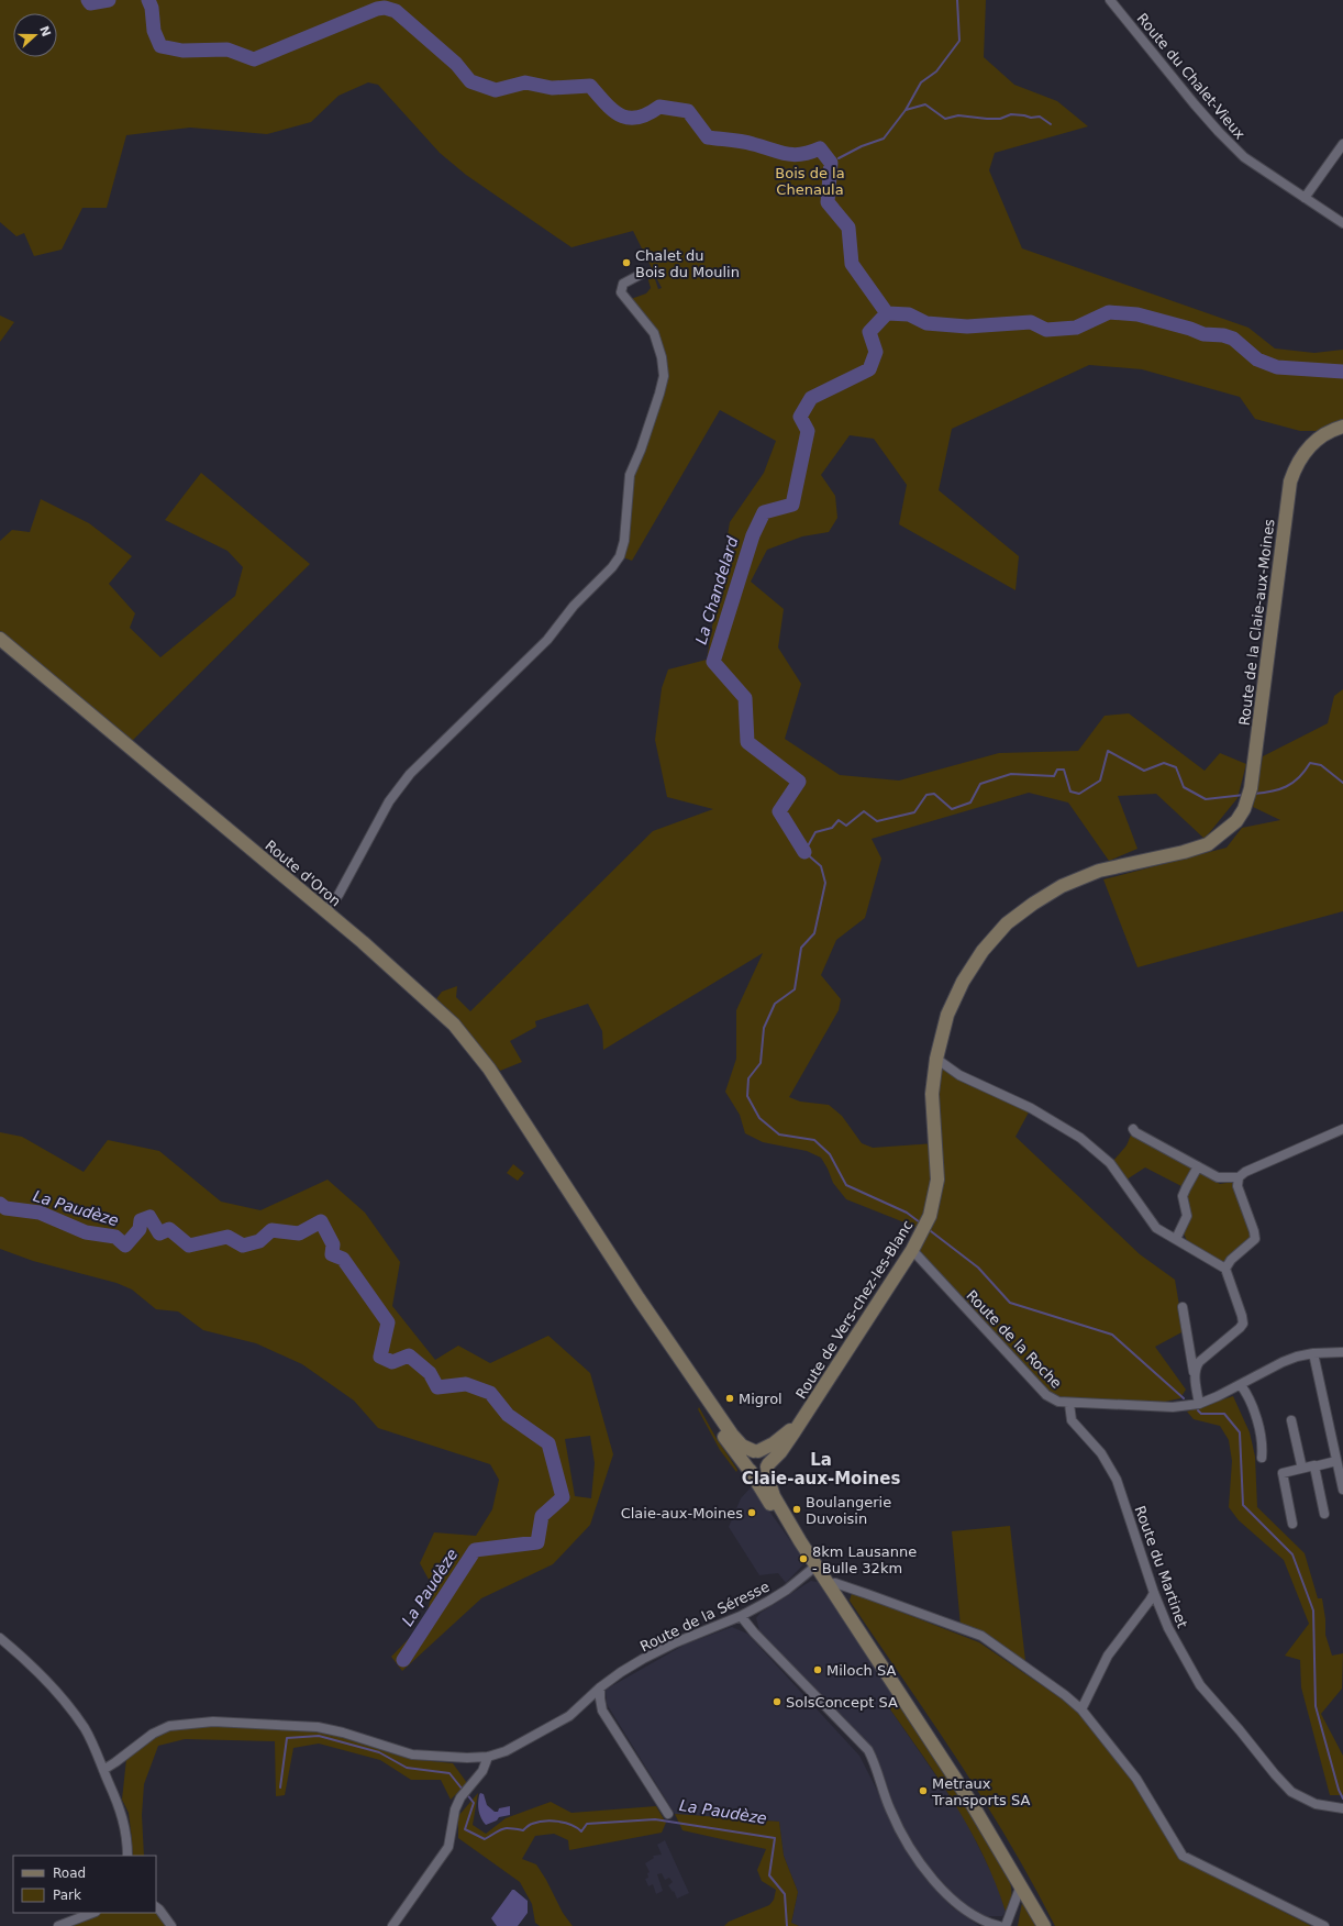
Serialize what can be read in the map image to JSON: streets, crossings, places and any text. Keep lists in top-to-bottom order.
{
  "streets": {
    "main road": ["Route de la Claie-aux-Moines", "Route d'Oron", "Route de Vers-chez-les-Blanc"],
    "street": [
      "Route du Chalet-Vieux",
      "Route de la Roche",
      "Route du Martinet",
      "Route de la Séresse"
    ]
  },
  "crossings": [
    ["Route de la Claie-aux-Moines", "Route de Vers-chez-les-Blanc"],
    ["Route de Vers-chez-les-Blanc", "Route de la Roche"],
    ["Route de la Roche", "Route du Martinet"]
  ],
  "districts": ["La Claie-aux-Moines"],
  "water": ["La Chandelard", "La Paudèze"],
  "parks": ["Bois de la Chenaula"],
  "places": [
    "Chalet du Bois du Moulin",
    "Migrol",
    "Boulangerie Duvoisin",
    "Claie-aux-Moines",
    "8km Lausanne - Bulle 32km",
    "Miloch SA",
    "SolsConcept SA",
    "Metraux Transports SA"
  ],
  "legend": ["Road", "Park"],
  "north": "right"
}
